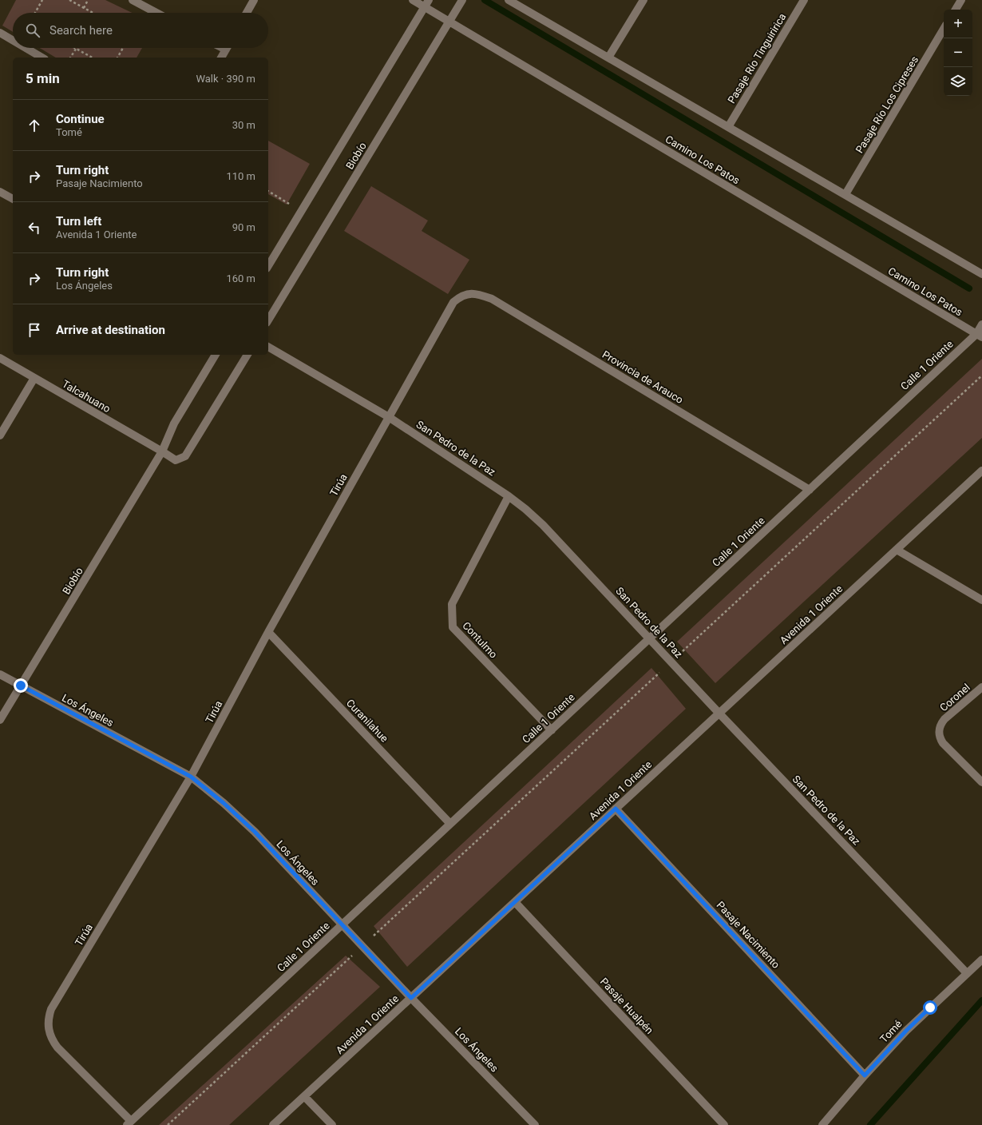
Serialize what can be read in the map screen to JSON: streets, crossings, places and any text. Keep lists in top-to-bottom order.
{
  "streets": {
    "street": [
      "Pasaje Río Tinguiririca",
      "Pasaje Río Los Cipreses",
      "Biobío",
      "Camino Los Patos",
      "Calle 1 Oriente",
      "Provincia de Arauco",
      "Talcahuano",
      "San Pedro de la Paz",
      "Tirúa",
      "Avenida 1 Oriente",
      "Contulmo",
      "Coronel",
      "Los Ángeles",
      "Curanilahue",
      "Pasaje Nacimiento",
      "Pasaje Hualpén",
      "Tomé"
    ]
  },
  "crossings": [
    ["Biobío", "Camino Los Patos"],
    ["Biobío", "Talcahuano"],
    ["Biobío", "Los Ángeles"],
    ["Camino Los Patos", "Calle 1 Oriente"],
    ["Calle 1 Oriente", "Provincia de Arauco"],
    ["Calle 1 Oriente", "San Pedro de la Paz"],
    ["Calle 1 Oriente", "Tirúa"],
    ["Calle 1 Oriente", "Contulmo"],
    ["Calle 1 Oriente", "Los Ángeles"],
    ["Calle 1 Oriente", "Curanilahue"],
    ["Provincia de Arauco", "Tirúa"],
    ["San Pedro de la Paz", "Tirúa"],
    ["San Pedro de la Paz", "Avenida 1 Oriente"],
    ["San Pedro de la Paz", "Contulmo"],
    ["San Pedro de la Paz", "Tomé"],
    ["Tirúa", "Los Ángeles"],
    ["Tirúa", "Curanilahue"],
    ["Avenida 1 Oriente", "Los Ángeles"],
    ["Avenida 1 Oriente", "Pasaje Nacimiento"],
    ["Avenida 1 Oriente", "Pasaje Hualpén"],
    ["Pasaje Nacimiento", "Tomé"]
  ],
  "page": {
    "map_buttons": ["+", "−"],
    "search": "Search here",
    "heading": ["5 min", "Walk · 390 m"],
    "list": [
      ["Continue", "Tomé", "30 m"],
      ["Turn right", "Pasaje Nacimiento", "110 m"],
      ["Turn left", "Avenida 1 Oriente", "90 m"],
      ["Turn right", "Los Ángeles", "160 m"],
      "Arrive at destination"
    ]
  }
}
